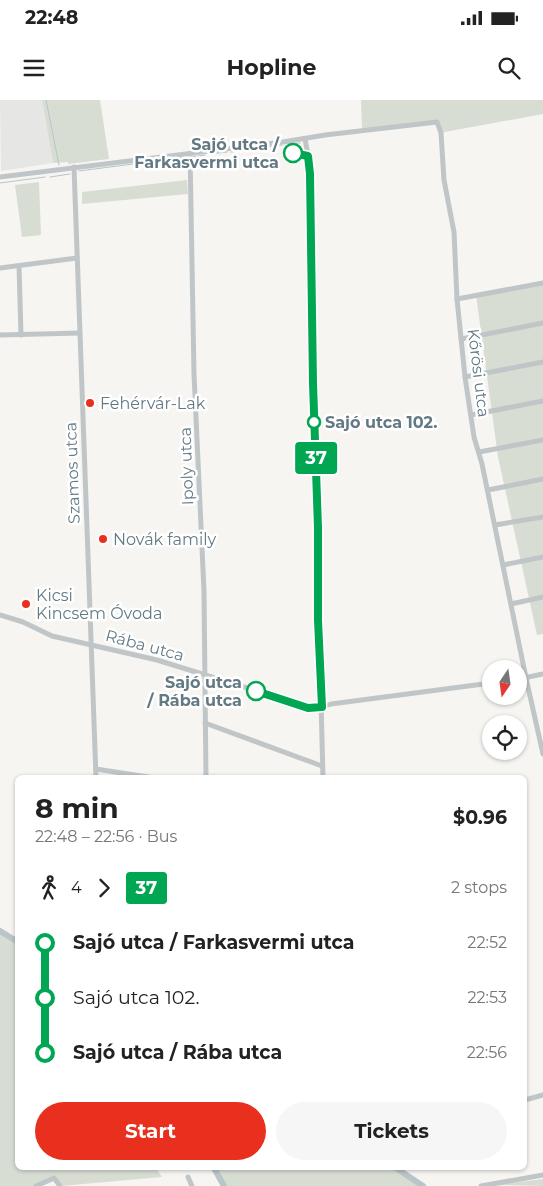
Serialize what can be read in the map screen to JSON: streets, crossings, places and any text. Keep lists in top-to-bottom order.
{
  "streets": {
    "street": [
      "Kőrösi utca",
      "Ipoly utca",
      "Szamos utca",
      "Rába utca"
    ]
  },
  "crossings": [
    ["Ipoly utca", "Rába utca"],
    ["Szamos utca", "Rába utca"]
  ],
  "places": [
    "Sajó utca / Farkasvermi utca",
    "Fehérvár-Lak",
    "Sajó utca 102.",
    "Novák family",
    "Kicsi Kincsem Óvoda",
    "Sajó utca / Rába utca"
  ],
  "lines": ["bus line 37"],
  "north": "bottom",
  "page": {
    "status": "22:48",
    "header": "Hopline",
    "on_map": "37",
    "heading": ["8 min", "22:48 – 22:56 · Bus", "$0.96"],
    "legs": ["4", "37", "2 stops"],
    "list": [
      {
        "name": "Sajó utca / Farkasvermi utca",
        "value": "22:52"
      },
      {
        "name": "Sajó utca 102.",
        "value": "22:53"
      },
      {
        "name": "Sajó utca / Rába utca",
        "value": "22:56"
      }
    ],
    "buttons": ["Start", "Tickets"]
  }
}
